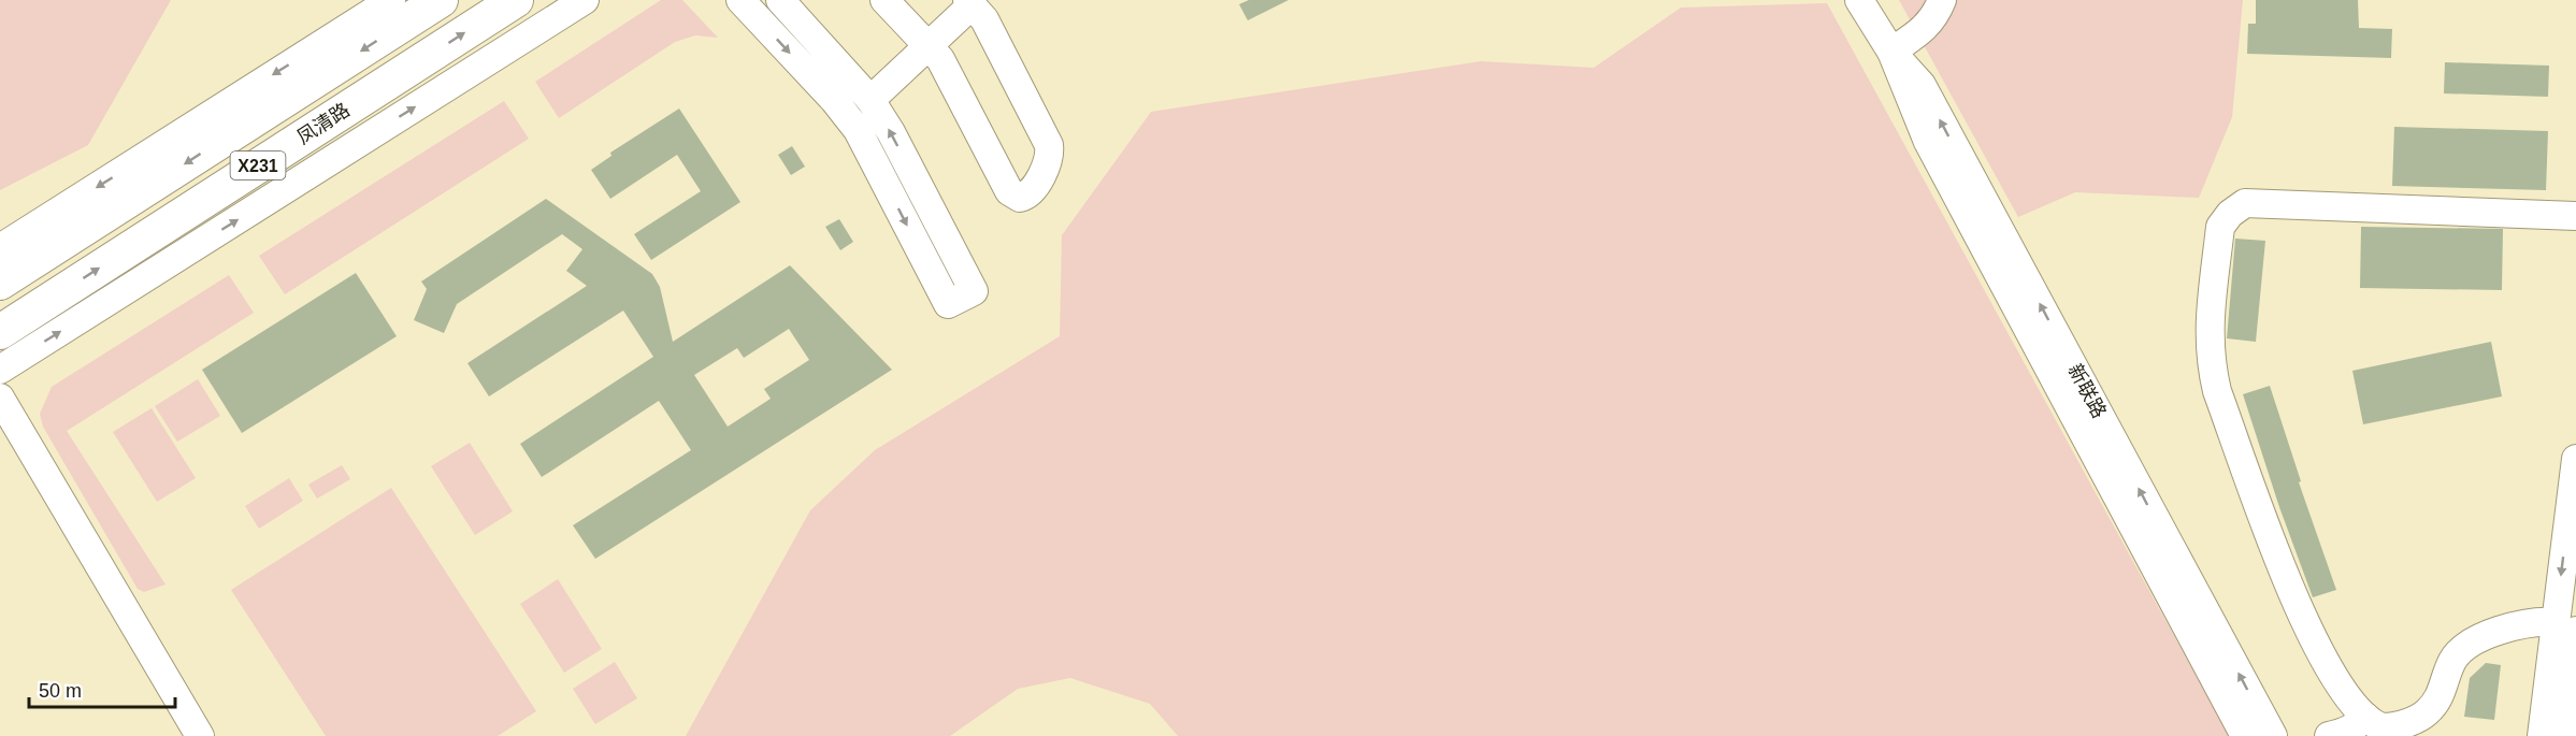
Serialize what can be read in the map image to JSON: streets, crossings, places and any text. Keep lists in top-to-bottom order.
{
  "streets": {
    "main road": ["凤清路", "X231"],
    "street": ["新联路"]
  },
  "scale_bar": "50 m"
}
